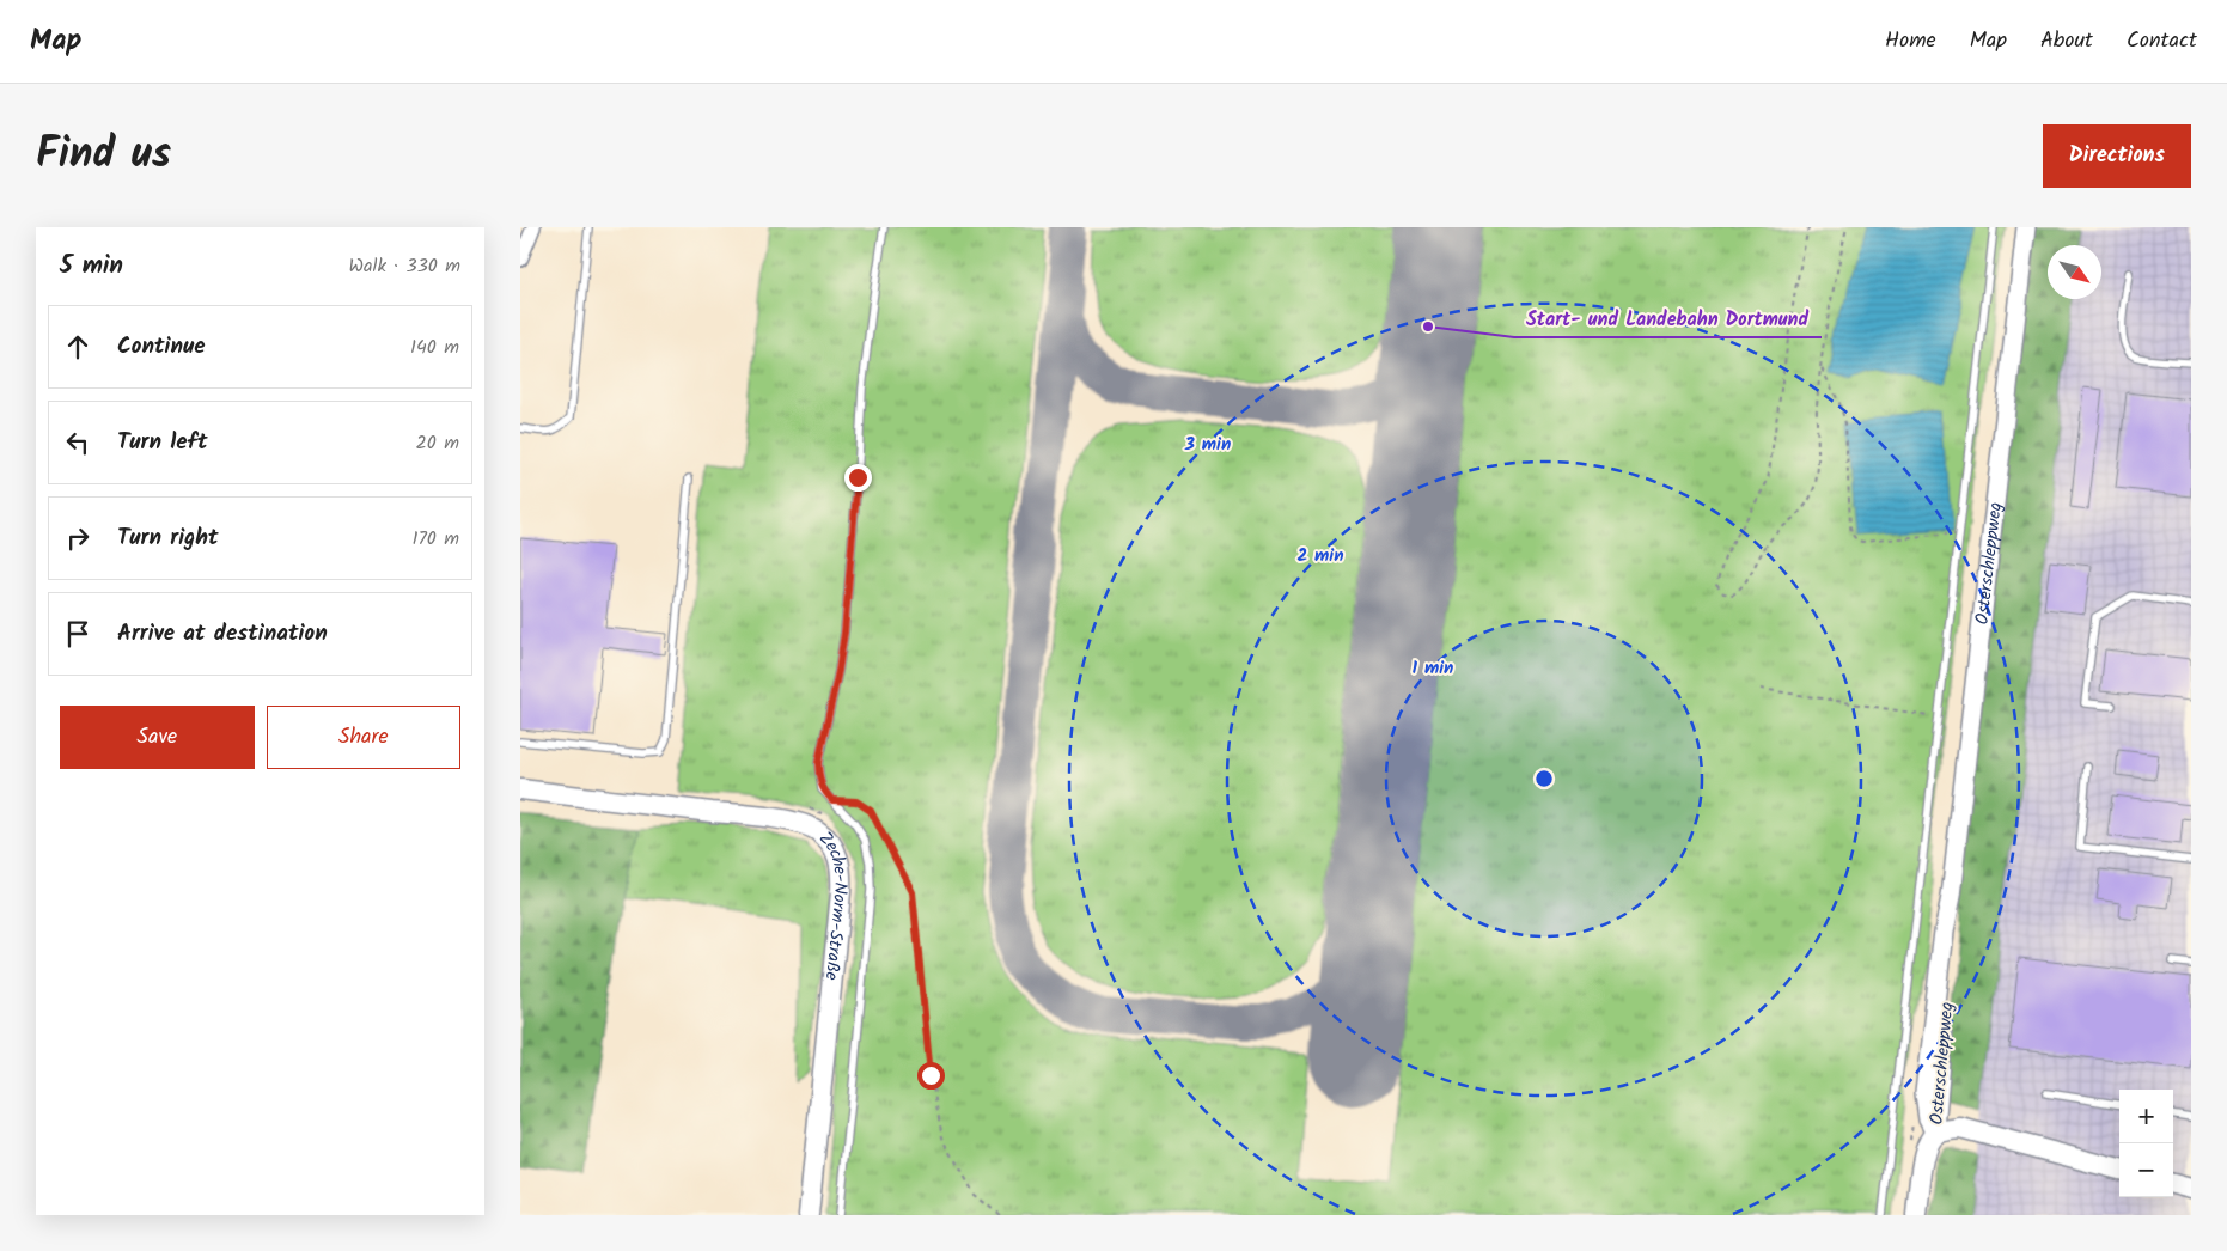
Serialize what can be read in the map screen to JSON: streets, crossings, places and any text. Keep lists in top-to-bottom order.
{
  "streets": {
    "main road": ["Zeche-Norm-Straße"],
    "street": ["Osterschleppweg"]
  },
  "places": ["Start- und Landebahn Dortmund"],
  "north": "bottom right",
  "page": {
    "header": "Map",
    "nav": [
      "Home",
      "Map",
      "About",
      "Contact"
    ],
    "title": "Find us",
    "buttons": [
      "Directions",
      ["Save", "Share"]
    ],
    "heading": ["5 min", "Walk · 330 m"],
    "list": [
      ["Continue", "140 m"],
      ["Turn left", "20 m"],
      ["Turn right", "170 m"],
      "Arrive at destination"
    ],
    "map_buttons": ["+", "−"]
  },
  "rings": ["3 min", "2 min", "1 min"]
}
